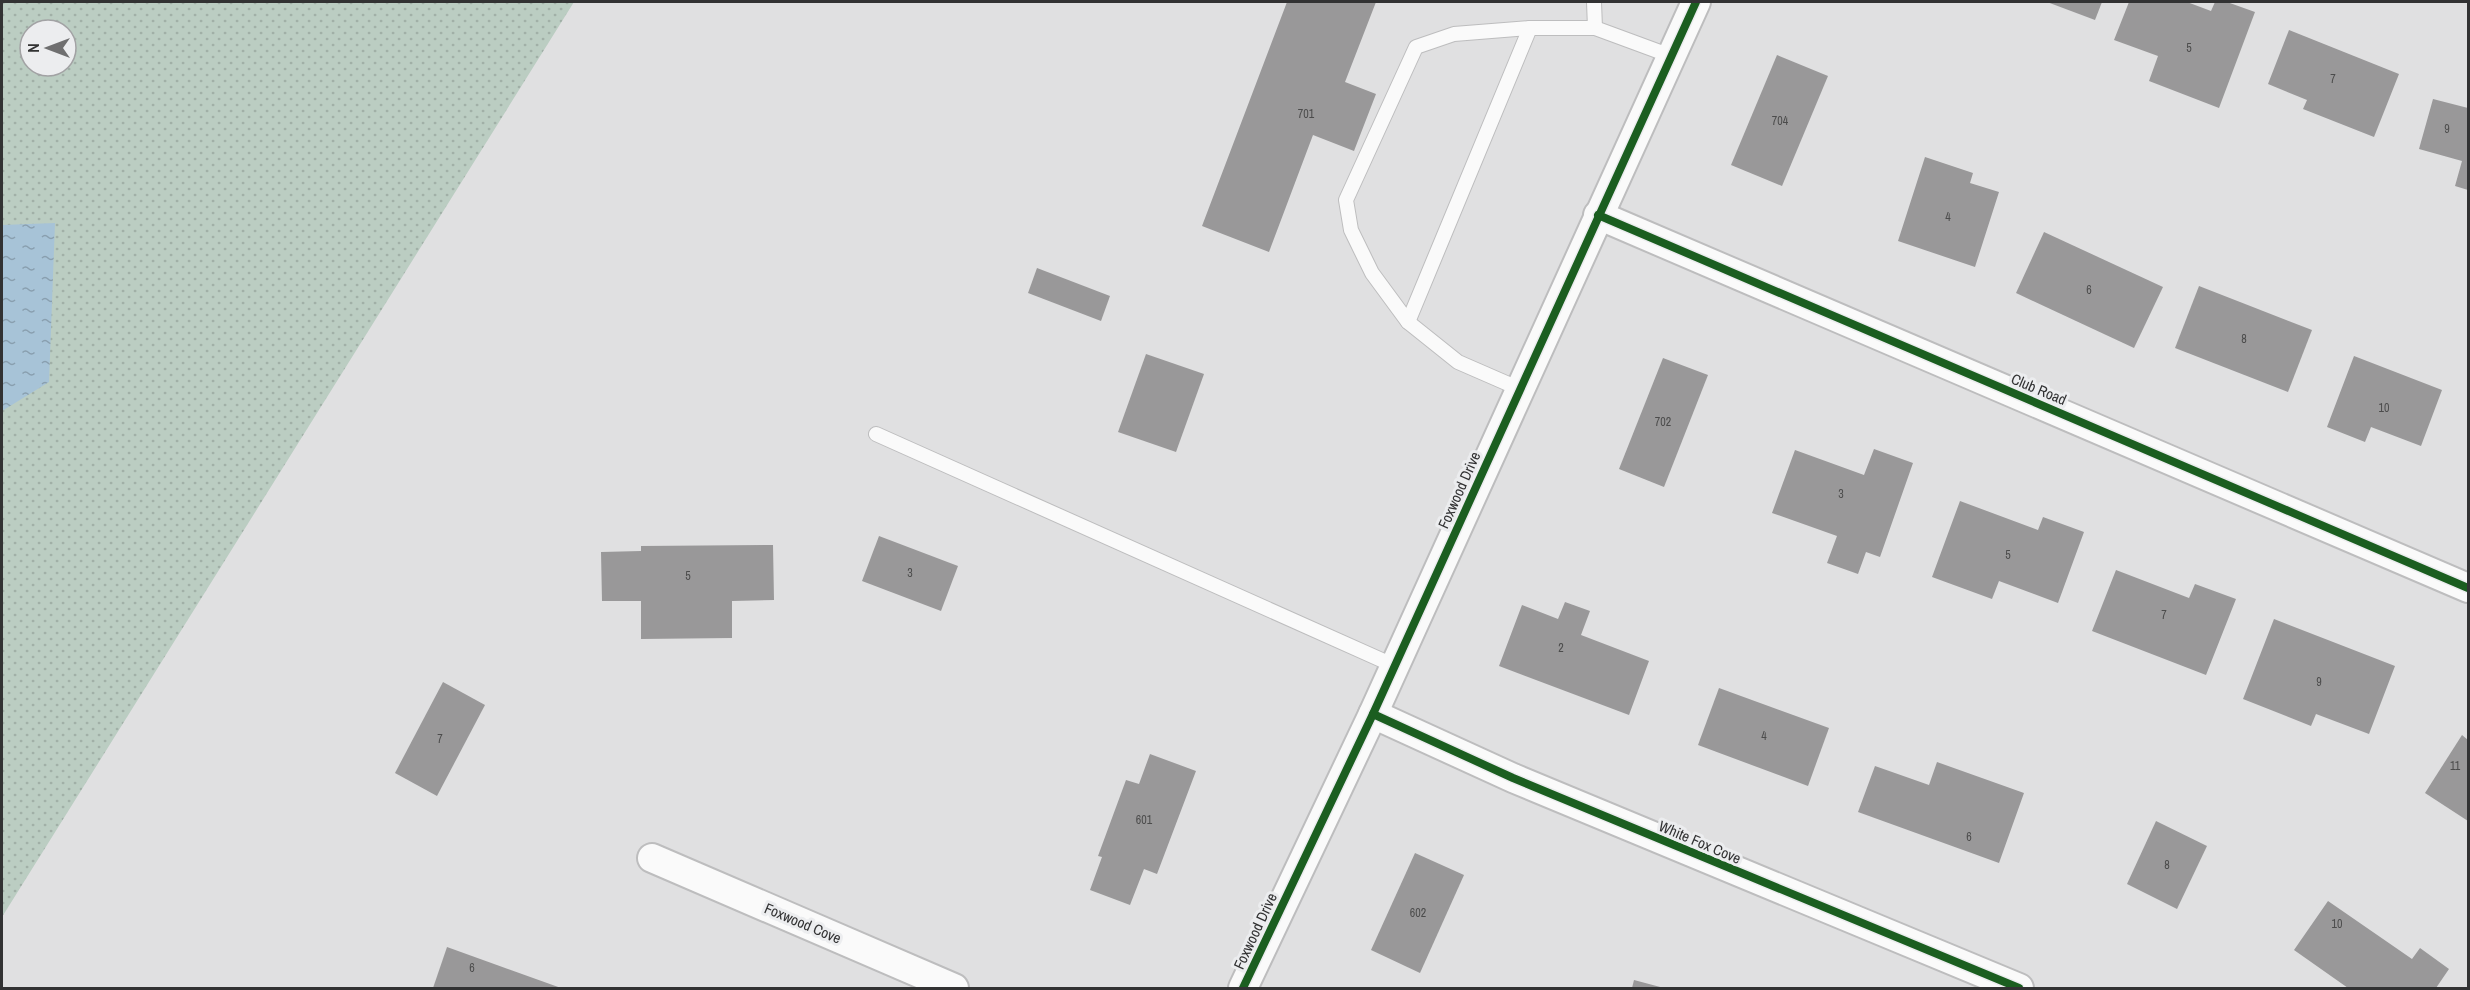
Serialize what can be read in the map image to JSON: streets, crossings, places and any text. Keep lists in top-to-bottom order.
{
  "streets": {
    "street": [
      "Club Road",
      "Foxwood Drive",
      "White Fox Cove",
      "Foxwood Cove"
    ]
  },
  "crossings": [
    ["Club Road", "Foxwood Drive"],
    ["Foxwood Drive", "White Fox Cove"]
  ],
  "house_numbers": [
    "5",
    "7",
    "701",
    "704",
    "9",
    "4",
    "6",
    "8",
    "10",
    "702",
    "3",
    "5",
    "3",
    "5",
    "7",
    "2",
    "9",
    "4",
    "7",
    "11",
    "601",
    "6",
    "8",
    "602",
    "10",
    "6"
  ],
  "north": "left"
}
